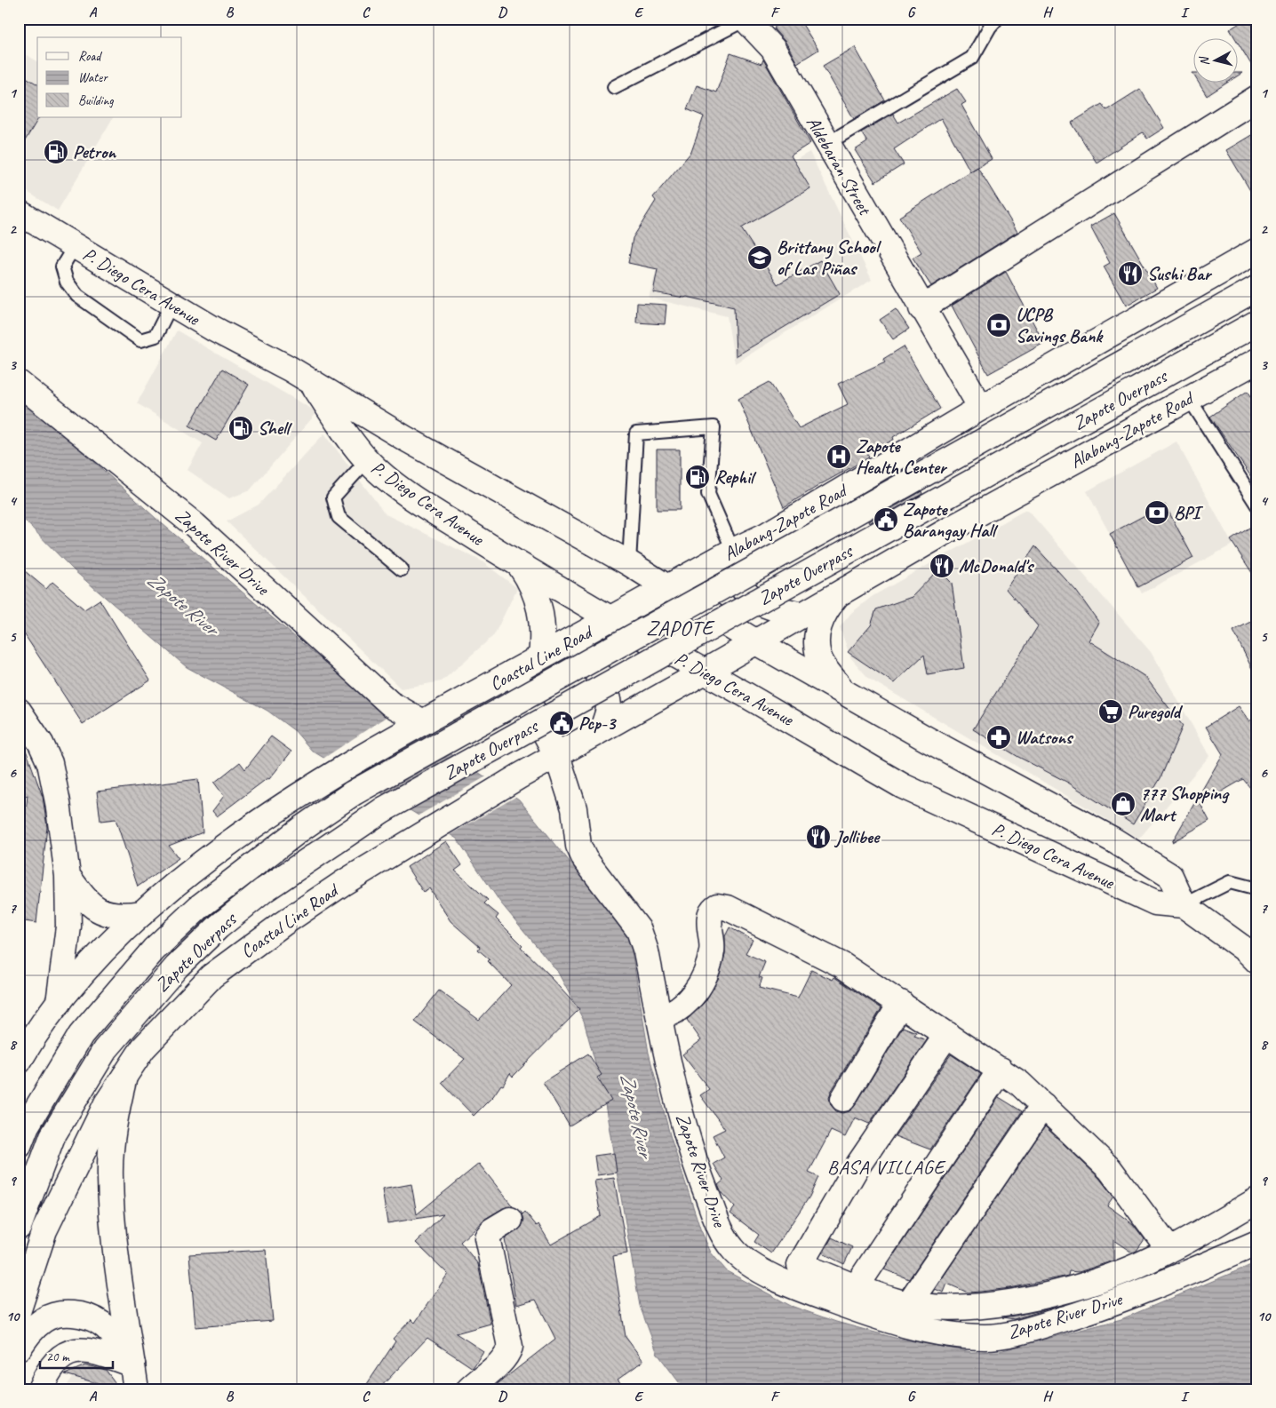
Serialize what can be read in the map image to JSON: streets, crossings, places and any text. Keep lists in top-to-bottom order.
{
  "streets": {
    "main road": [
      "Aldebaran Street",
      "P. Diego Cera Avenue",
      "Zapote Overpass",
      "Alabang-Zapote Road",
      "Zapote River Drive",
      "Coastal Line Road"
    ]
  },
  "crossings": [
    ["Aldebaran Street", "Alabang-Zapote Road"],
    ["P. Diego Cera Avenue", "Alabang-Zapote Road"],
    ["P. Diego Cera Avenue", "Coastal Line Road"],
    ["Alabang-Zapote Road", "Coastal Line Road"],
    ["Zapote River Drive", "Coastal Line Road"]
  ],
  "districts": ["ZAPOTE", "BASA VILLAGE"],
  "water": ["Zapote River"],
  "places": {
    "fuel station": ["Petron", "Shell", "Rephil"],
    "school or university": ["Brittany School of Las Piñas"],
    "restaurant": ["Sushi Bar", "McDonald's", "Jollibee"],
    "bank": ["UCPB Savings Bank", "BPI"],
    "hospital": ["Zapote Health Center"],
    "public building": ["Zapote Barangay Hall", "Pcp-3"],
    "supermarket": ["Puregold"],
    "pharmacy": ["Watsons"],
    "shop": ["777 Shopping Mart"]
  },
  "legend": ["Road", "Water", "Building"],
  "scale_bar": "20 m",
  "north": "left",
  "grid": {
    "columns": [
      "A",
      "B",
      "C",
      "D",
      "E",
      "F",
      "G",
      "H",
      "I"
    ],
    "rows": [
      "1",
      "2",
      "3",
      "4",
      "5",
      "6",
      "7",
      "8",
      "9",
      "10"
    ]
  }
}
